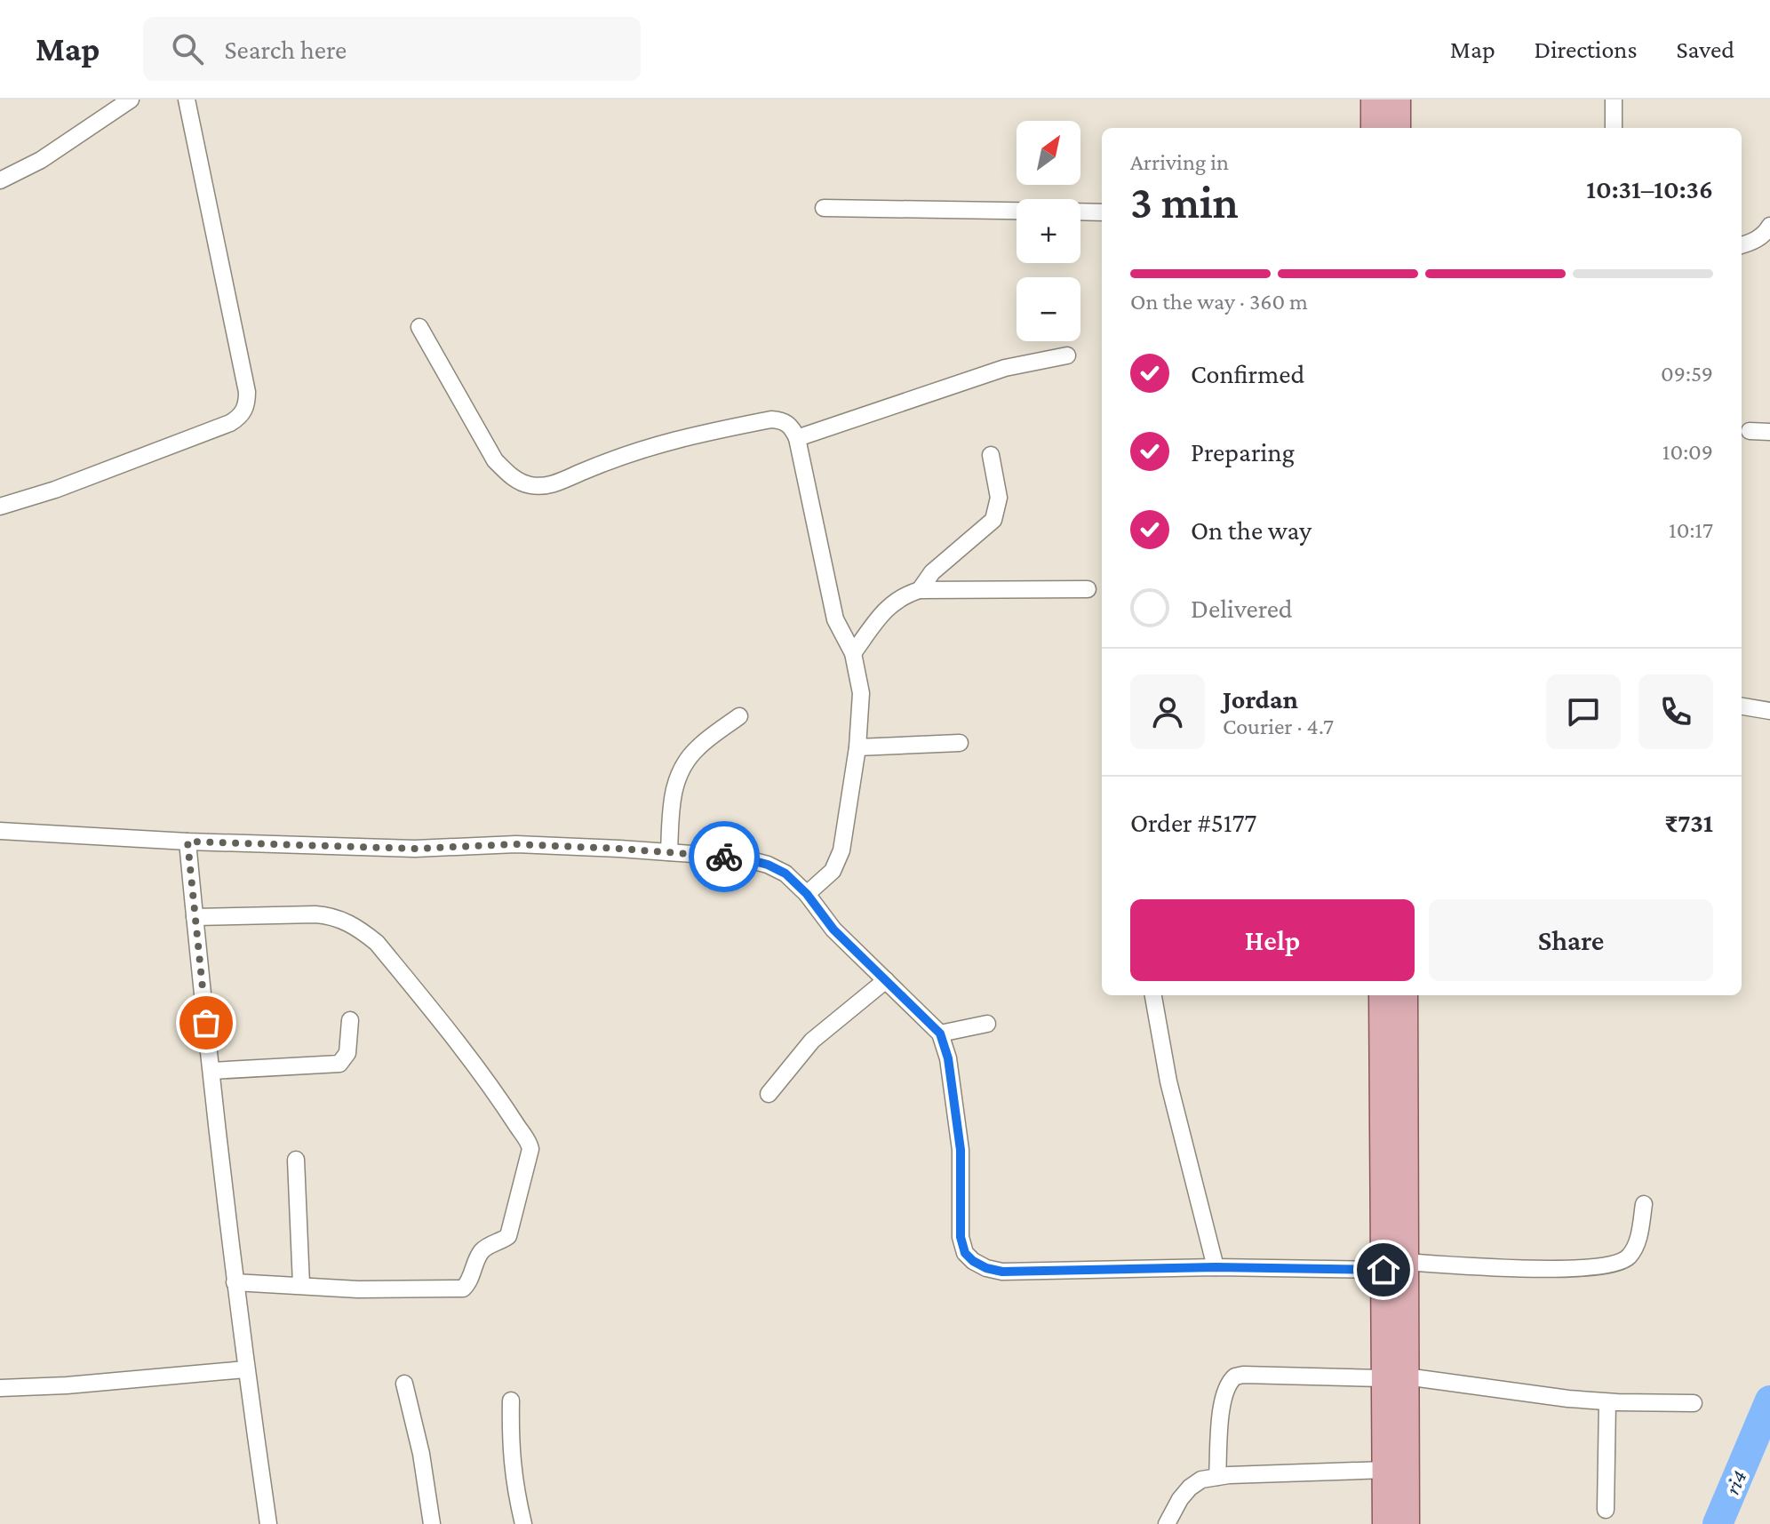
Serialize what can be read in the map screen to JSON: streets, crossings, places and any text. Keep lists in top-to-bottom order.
{
  "water": ["ri4"],
  "north": "top right",
  "page": {
    "header": "Map",
    "search": "Search here",
    "nav": ["Map", "Directions", "Saved"],
    "map_buttons": ["+", "−"],
    "heading": ["3 min", "Arriving in", "10:31–10:36"],
    "panel": [
      "Jordan",
      "Courier · 4.7",
      "Order #5177",
      "₹731"
    ],
    "bar": "On the way · 360 m",
    "list": [
      ["Confirmed", "09:59"],
      ["Preparing", "10:09"],
      ["On the way", "10:17"],
      "Delivered"
    ],
    "buttons": ["Help", "Share"]
  }
}
